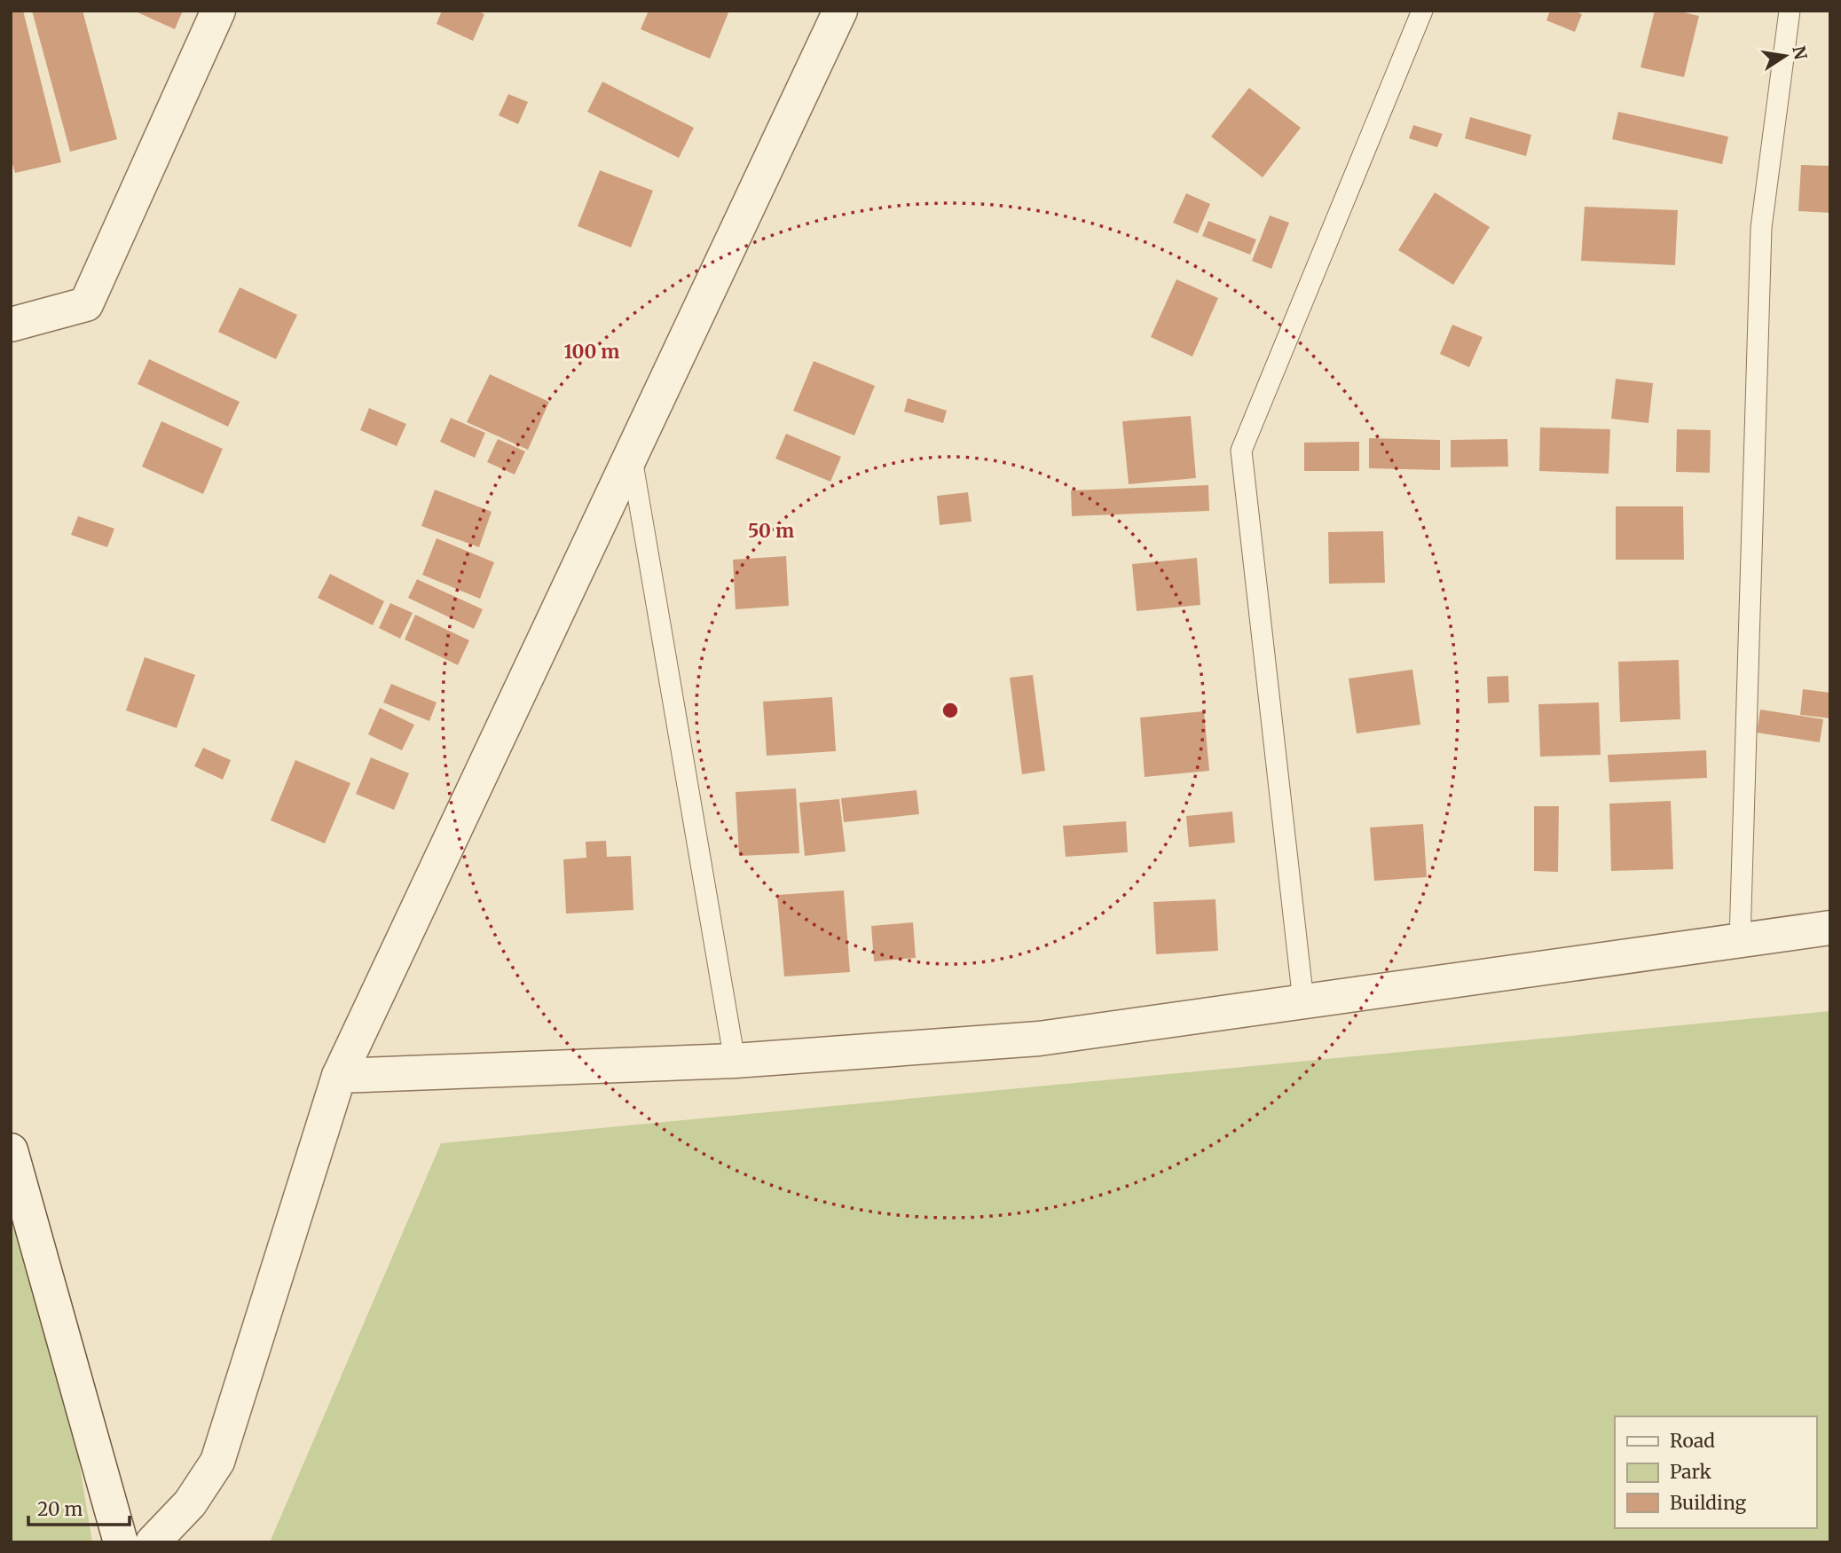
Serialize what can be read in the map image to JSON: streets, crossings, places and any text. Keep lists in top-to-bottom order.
{
  "legend": ["Road", "Park", "Building"],
  "scale_bar": "20 m",
  "north": "right",
  "rings": ["100 m", "50 m"]
}
